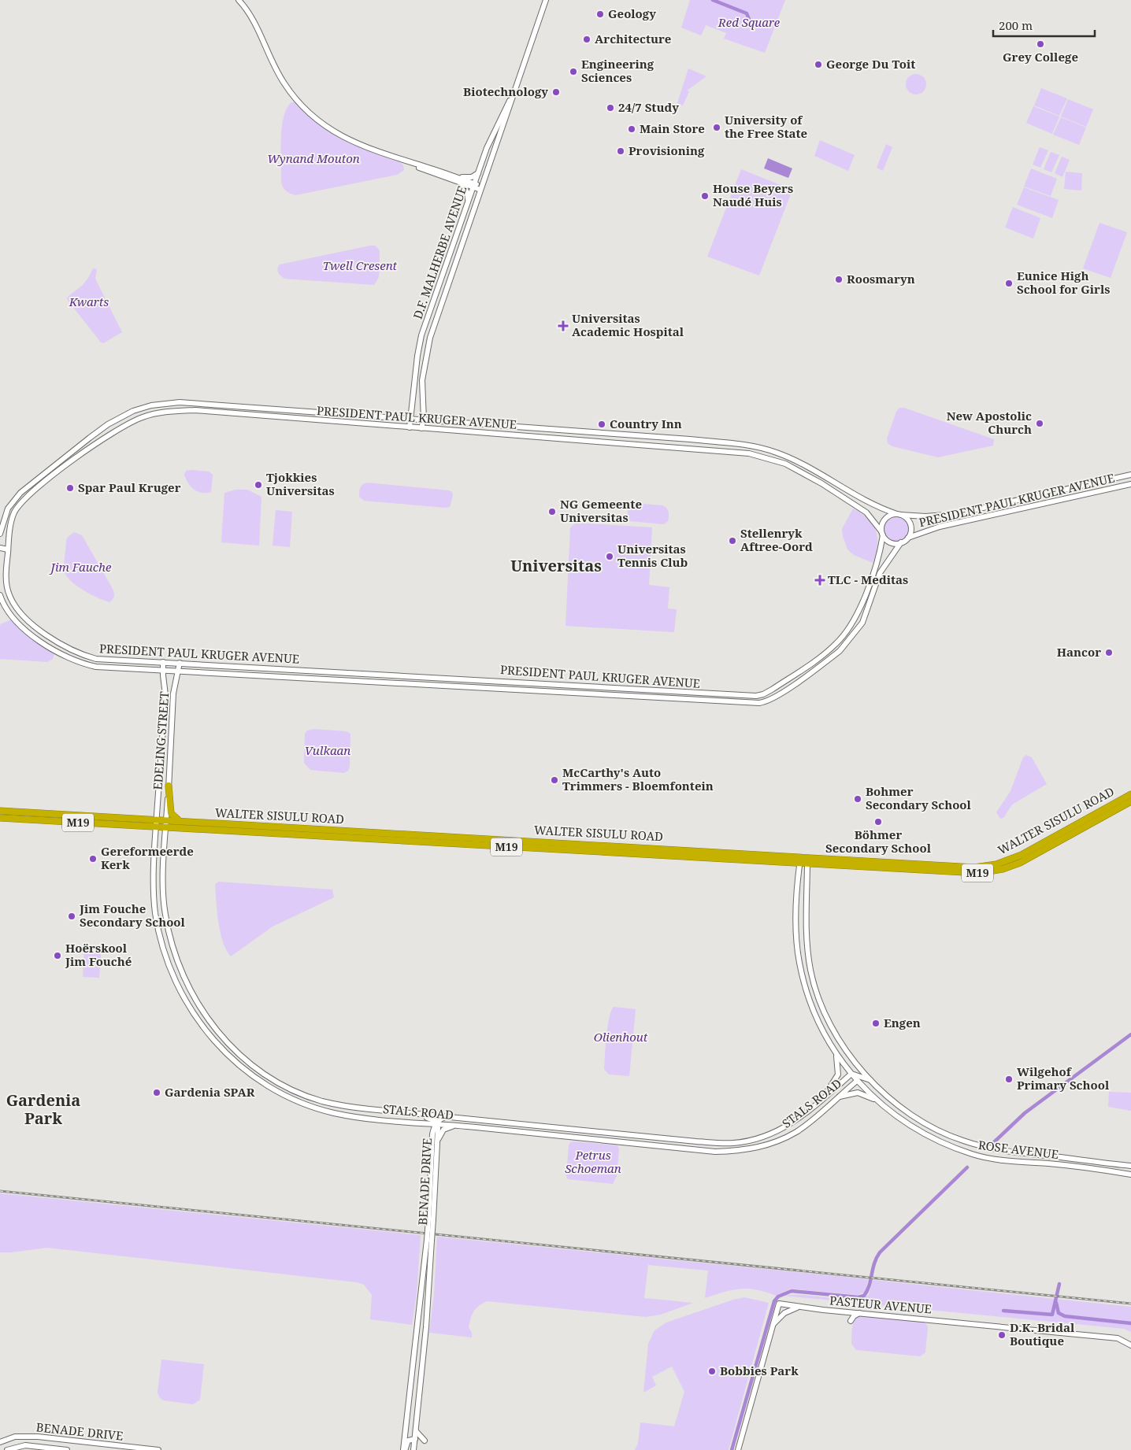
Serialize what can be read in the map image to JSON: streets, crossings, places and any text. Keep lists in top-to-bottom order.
{
  "streets": {
    "highway": ["WALTER SISULU ROAD", "M19"],
    "street": [
      "D.F. MALHERBE AVENUE",
      "PRESIDENT PAUL KRUGER AVENUE",
      "EDELING STREET",
      "STALS ROAD",
      "ROSE AVENUE",
      "BENADE DRIVE",
      "PASTEUR AVENUE"
    ]
  },
  "crossings": [
    ["D.F. MALHERBE AVENUE", "PRESIDENT PAUL KRUGER AVENUE"],
    ["PRESIDENT PAUL KRUGER AVENUE", "EDELING STREET"],
    ["EDELING STREET", "WALTER SISULU ROAD"],
    ["EDELING STREET", "STALS ROAD"],
    ["WALTER SISULU ROAD", "STALS ROAD"],
    ["WALTER SISULU ROAD", "ROSE AVENUE"],
    ["STALS ROAD", "ROSE AVENUE"],
    ["STALS ROAD", "BENADE DRIVE"]
  ],
  "districts": ["Universitas", "Gardenia Park"],
  "parks": [
    "Red Square",
    "Wynand Mouton",
    "Twell Cresent",
    "Kwarts",
    "Jim Fauche",
    "Vulkaan",
    "Olienhout",
    "Petrus Schoeman"
  ],
  "places": {
    "other": [
      "Geology",
      "Architecture",
      "Grey College",
      "George Du Toit",
      "Engineering Sciences",
      "Biotechnology",
      "24/7 Study",
      "University of the Free State",
      "Main Store",
      "Provisioning",
      "House Beyers Naudé Huis",
      "Roosmaryn",
      "Eunice High School for Girls",
      "New Apostolic Church",
      "Country Inn",
      "Tjokkies Universitas",
      "Spar Paul Kruger",
      "NG Gemeente Universitas",
      "Stellenryk Aftree-Oord",
      "Universitas Tennis Club",
      "Hancor",
      "McCarthy's Auto Trimmers - Bloemfontein",
      "Bohmer Secondary School",
      "Böhmer Secondary School",
      "Gereformeerde Kerk",
      "Jim Fouche Secondary School",
      "Hoërskool Jim Fouché",
      "Engen",
      "Wilgehof Primary School",
      "Gardenia SPAR",
      "D.K. Bridal Boutique",
      "Bobbies Park"
    ],
    "health": ["Universitas Academic Hospital", "TLC - Meditas"]
  },
  "scale_bar": "200 m"
}
